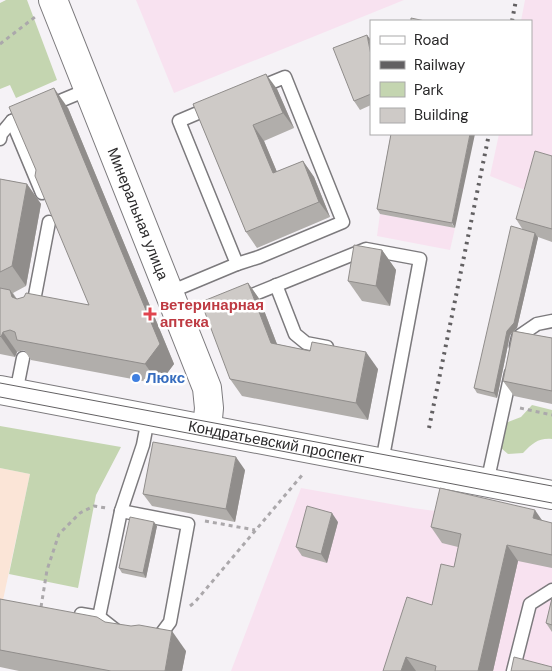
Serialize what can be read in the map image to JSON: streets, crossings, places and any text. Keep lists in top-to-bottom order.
{
  "streets": {
    "main road": ["Минеральная улица", "Кондратьевский проспект"]
  },
  "crossings": [
    ["Минеральная улица", "Кондратьевский проспект"]
  ],
  "places": {
    "health": ["ветеринарная аптека"],
    "other": ["Люкс"]
  },
  "legend": [
    "Road",
    "Railway",
    "Park",
    "Building"
  ]
}
